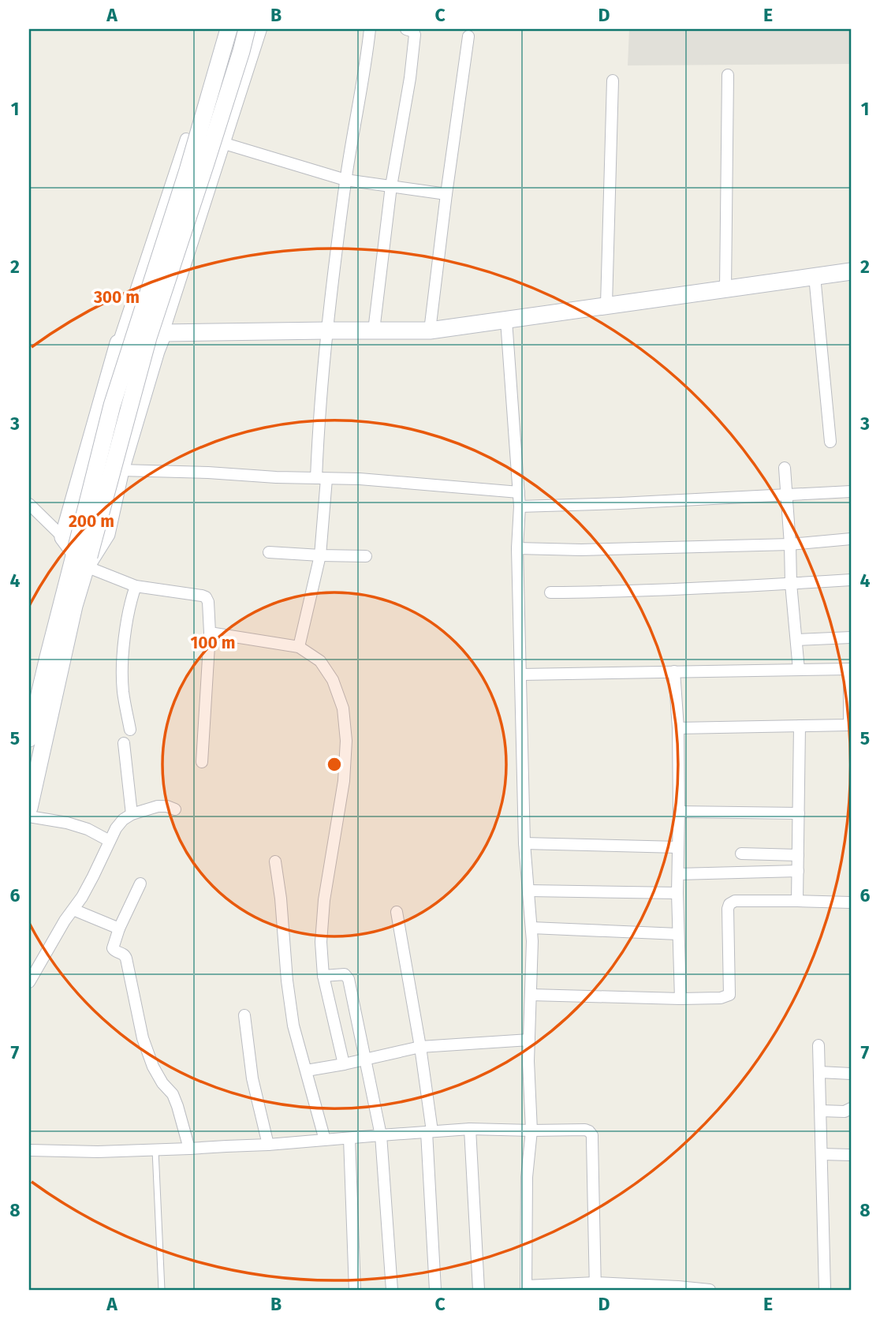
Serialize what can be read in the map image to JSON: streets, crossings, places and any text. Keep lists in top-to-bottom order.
{
  "grid": {
    "columns": [
      "A",
      "B",
      "C",
      "D",
      "E"
    ],
    "rows": [
      "1",
      "2",
      "3",
      "4",
      "5",
      "6",
      "7",
      "8"
    ]
  },
  "rings": ["300 m", "200 m", "100 m"]
}
